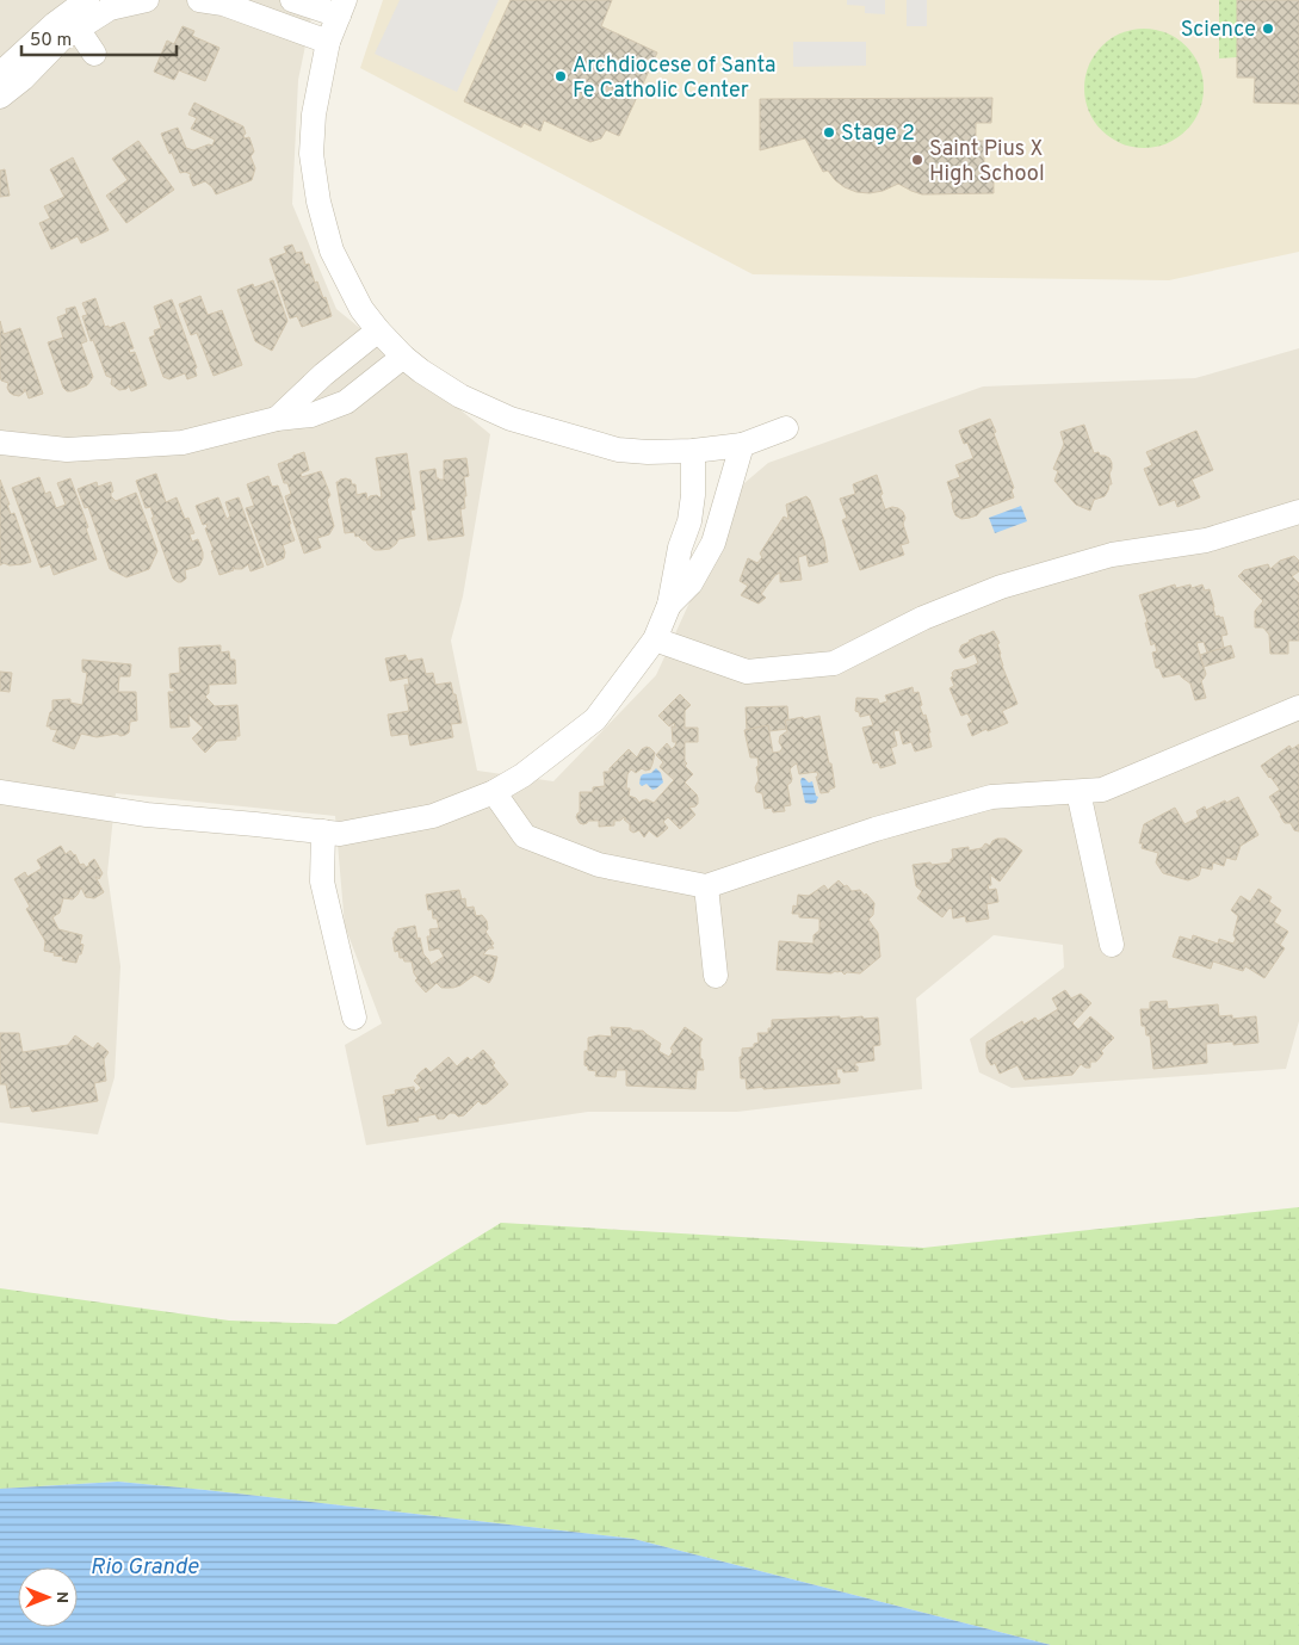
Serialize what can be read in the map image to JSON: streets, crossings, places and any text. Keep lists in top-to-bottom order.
{
  "water": ["Rio Grande"],
  "places": [
    "Science",
    "Archdiocese of Santa Fe Catholic Center",
    "Stage 2",
    "Saint Pius X High School"
  ],
  "scale_bar": "50 m",
  "north": "right"
}
